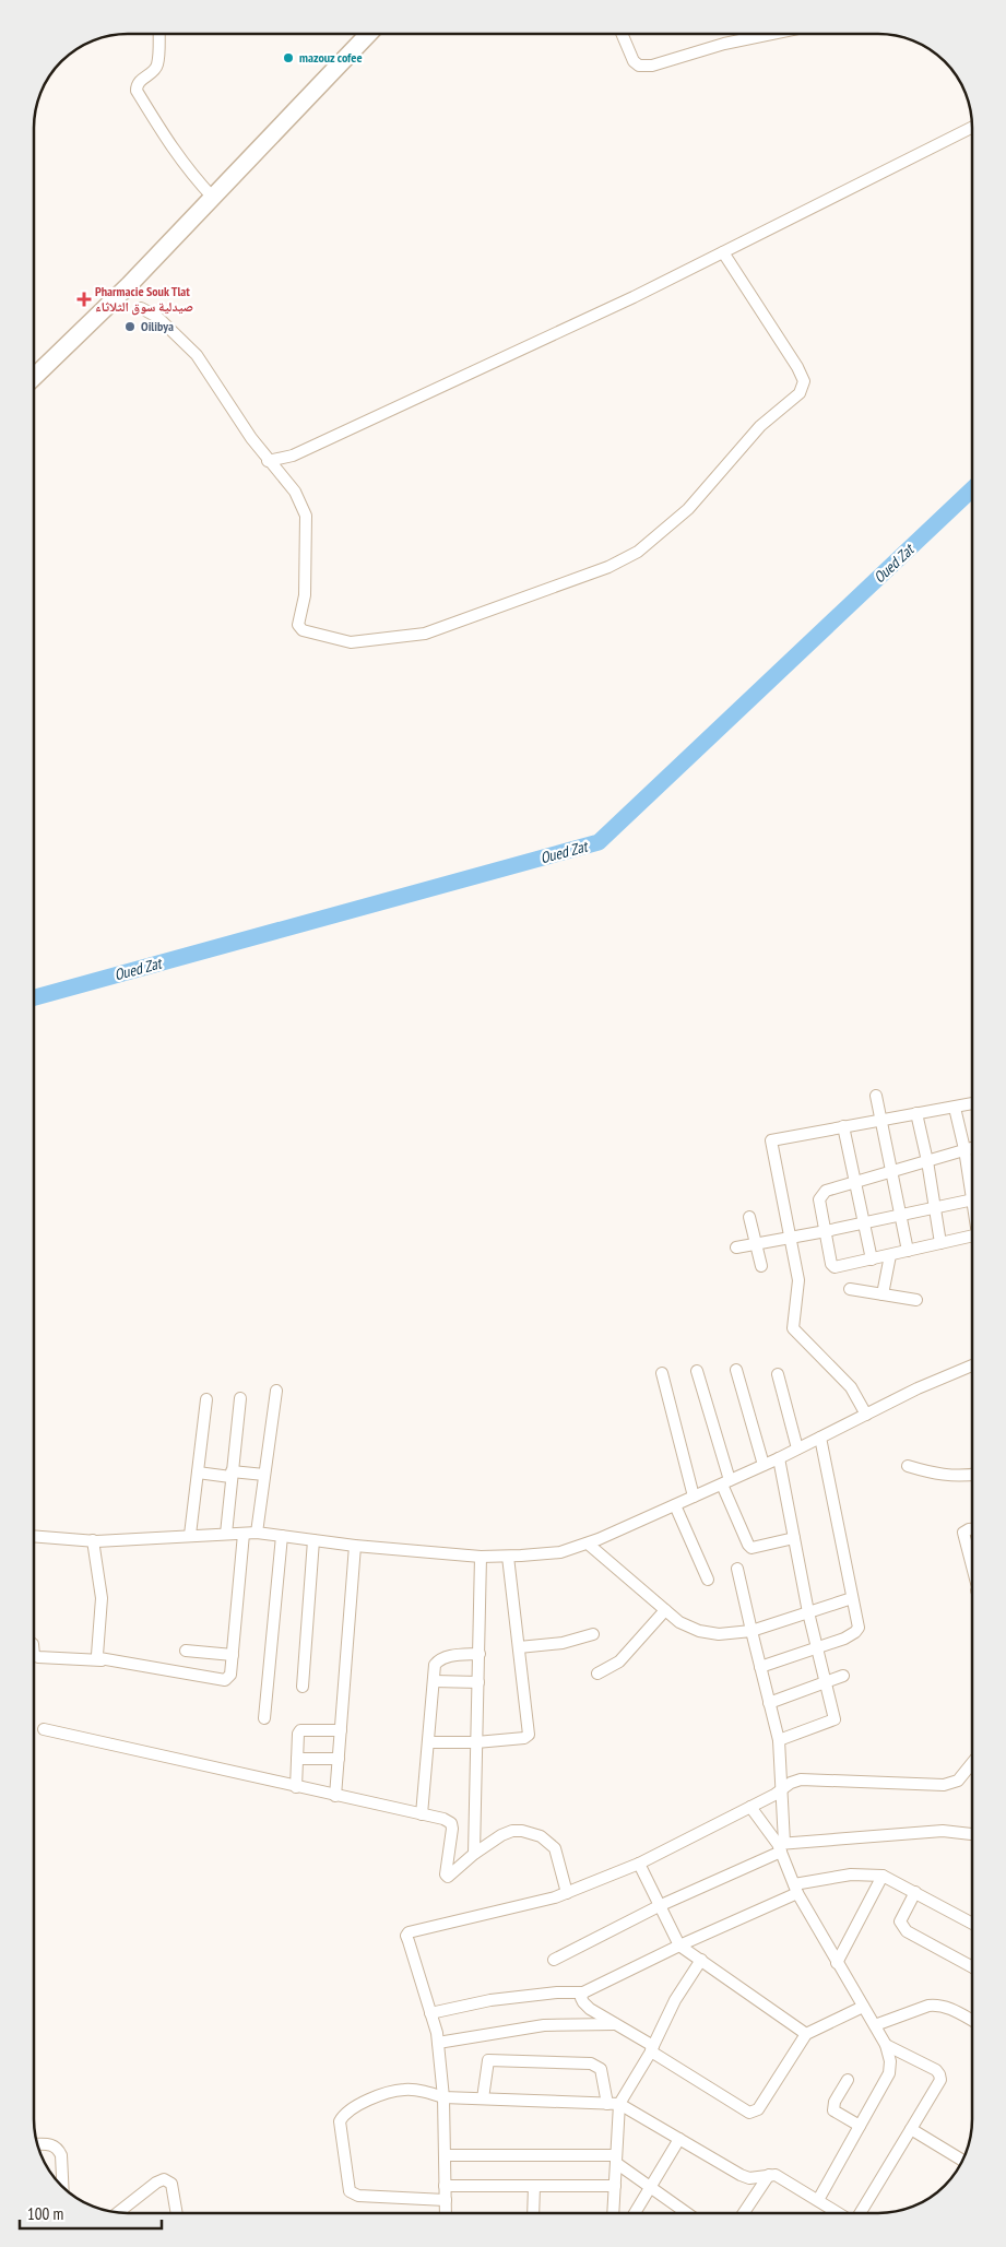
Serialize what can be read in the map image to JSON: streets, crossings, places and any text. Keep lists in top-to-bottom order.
{
  "water": ["Oued Zat"],
  "places": {
    "other": ["mazouz cofee", "Oilibya"],
    "health": ["Pharmacie Souk Tlat صيدلية سوق الثلاثاء"]
  },
  "scale_bar": "100 m"
}
